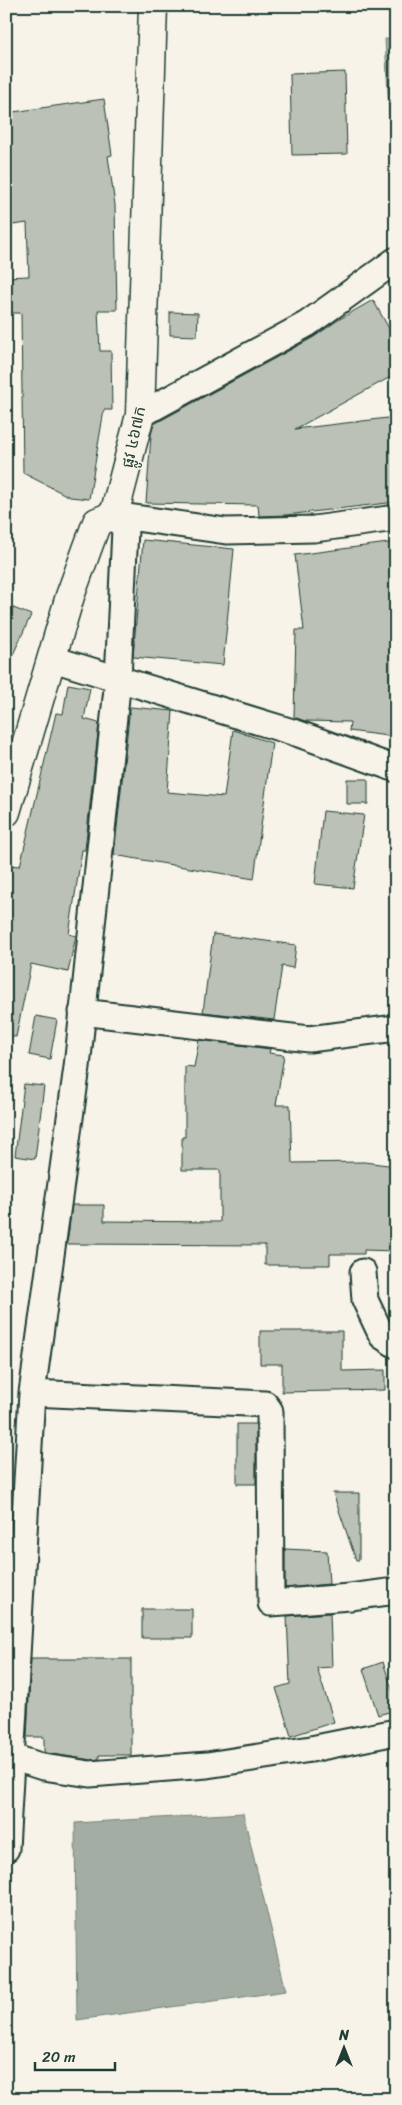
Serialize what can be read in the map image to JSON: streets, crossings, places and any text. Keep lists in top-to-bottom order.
{
  "streets": {
    "street": ["ផ្លូវ ៤៦៧ក"]
  },
  "scale_bar": "20 m",
  "north": "top"
}
